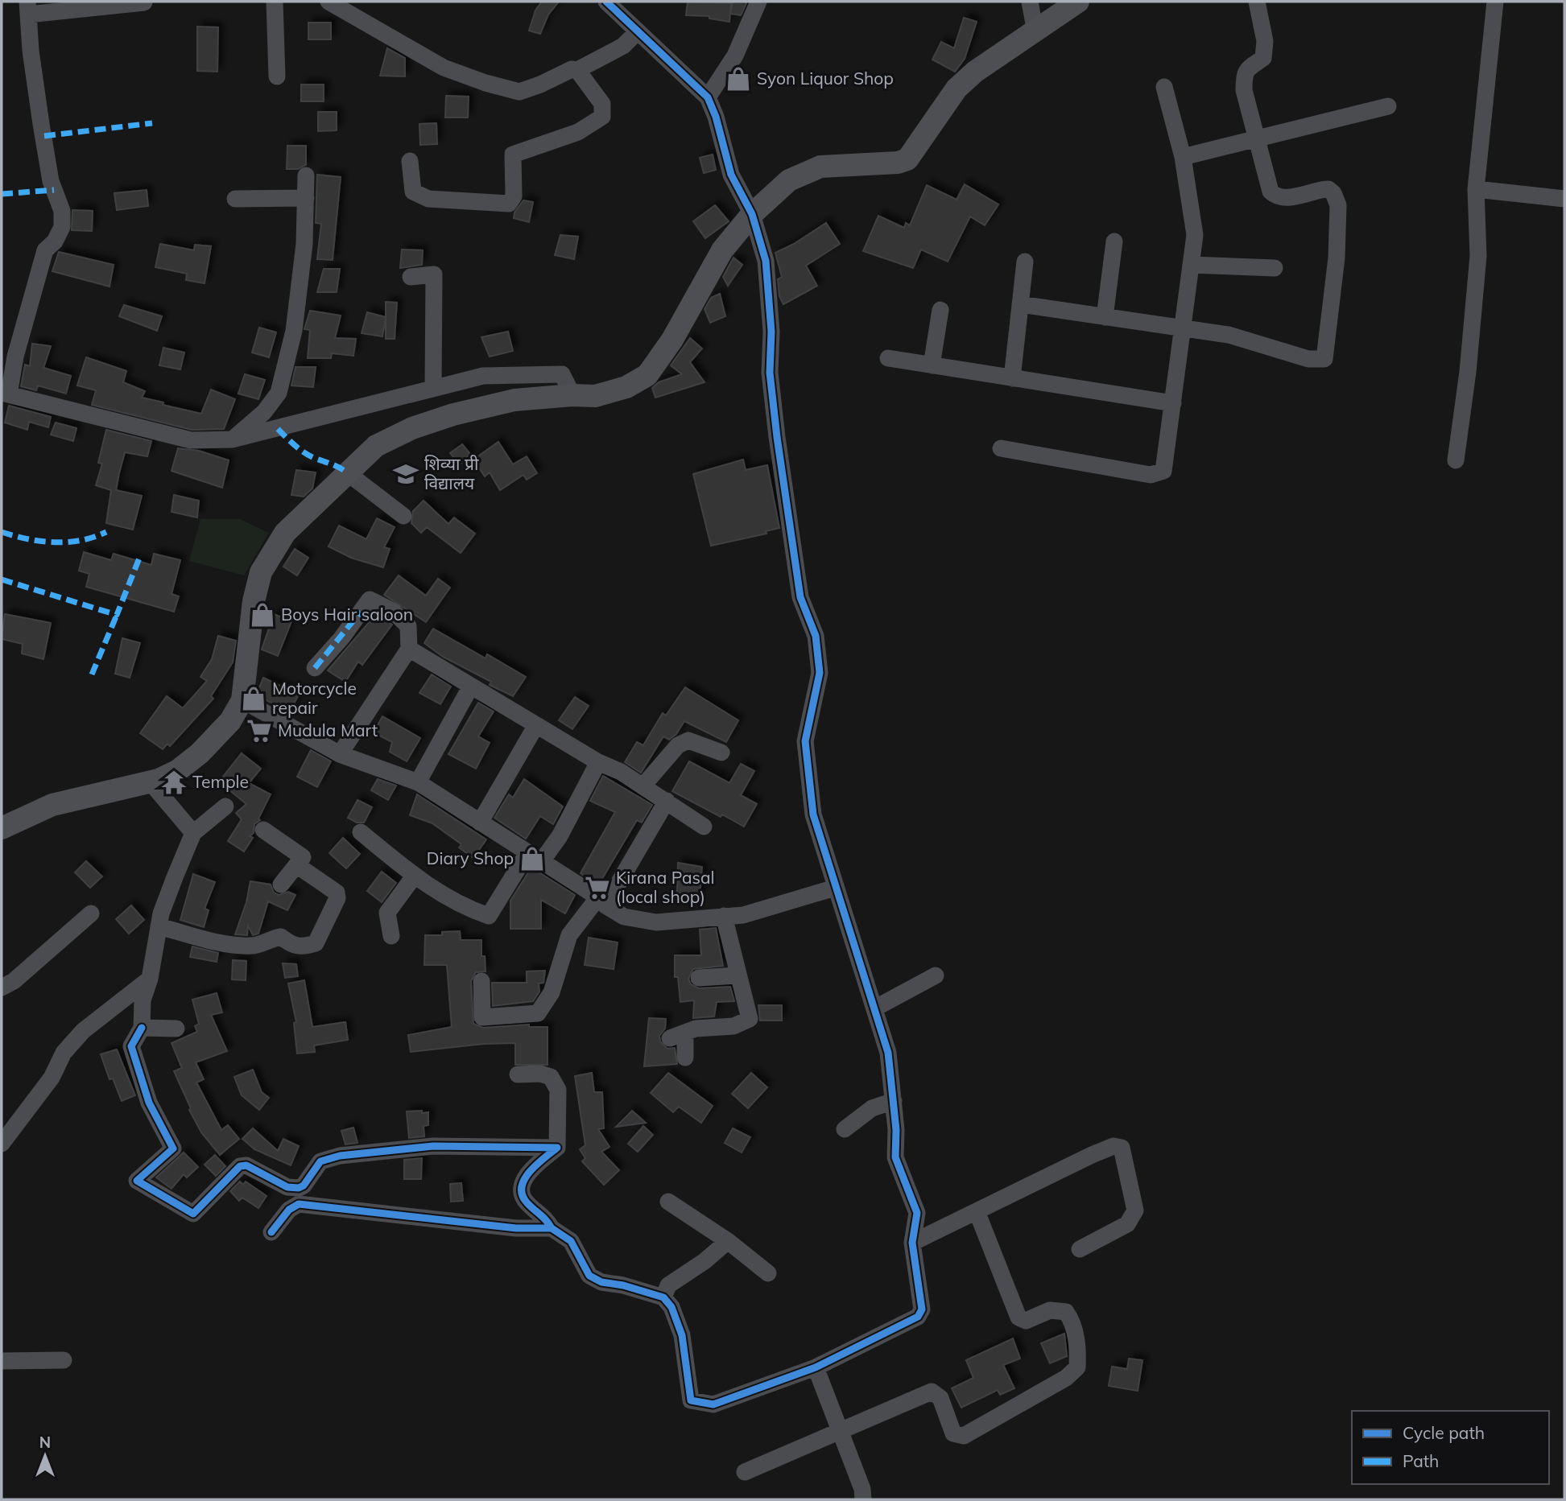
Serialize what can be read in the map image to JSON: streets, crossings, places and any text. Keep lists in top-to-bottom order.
{
  "places": {
    "shop": [
      "Syon Liquor Shop",
      "Boys Hair saloon",
      "Motorcycle repair",
      "Diary Shop"
    ],
    "school or university": ["शिव्या प्री विद्यालय"],
    "supermarket": ["Mudula Mart", "Kirana Pasal (local shop)"],
    "temple": ["Temple"]
  },
  "legend": ["Cycle path", "Path"],
  "north": "top"
}
